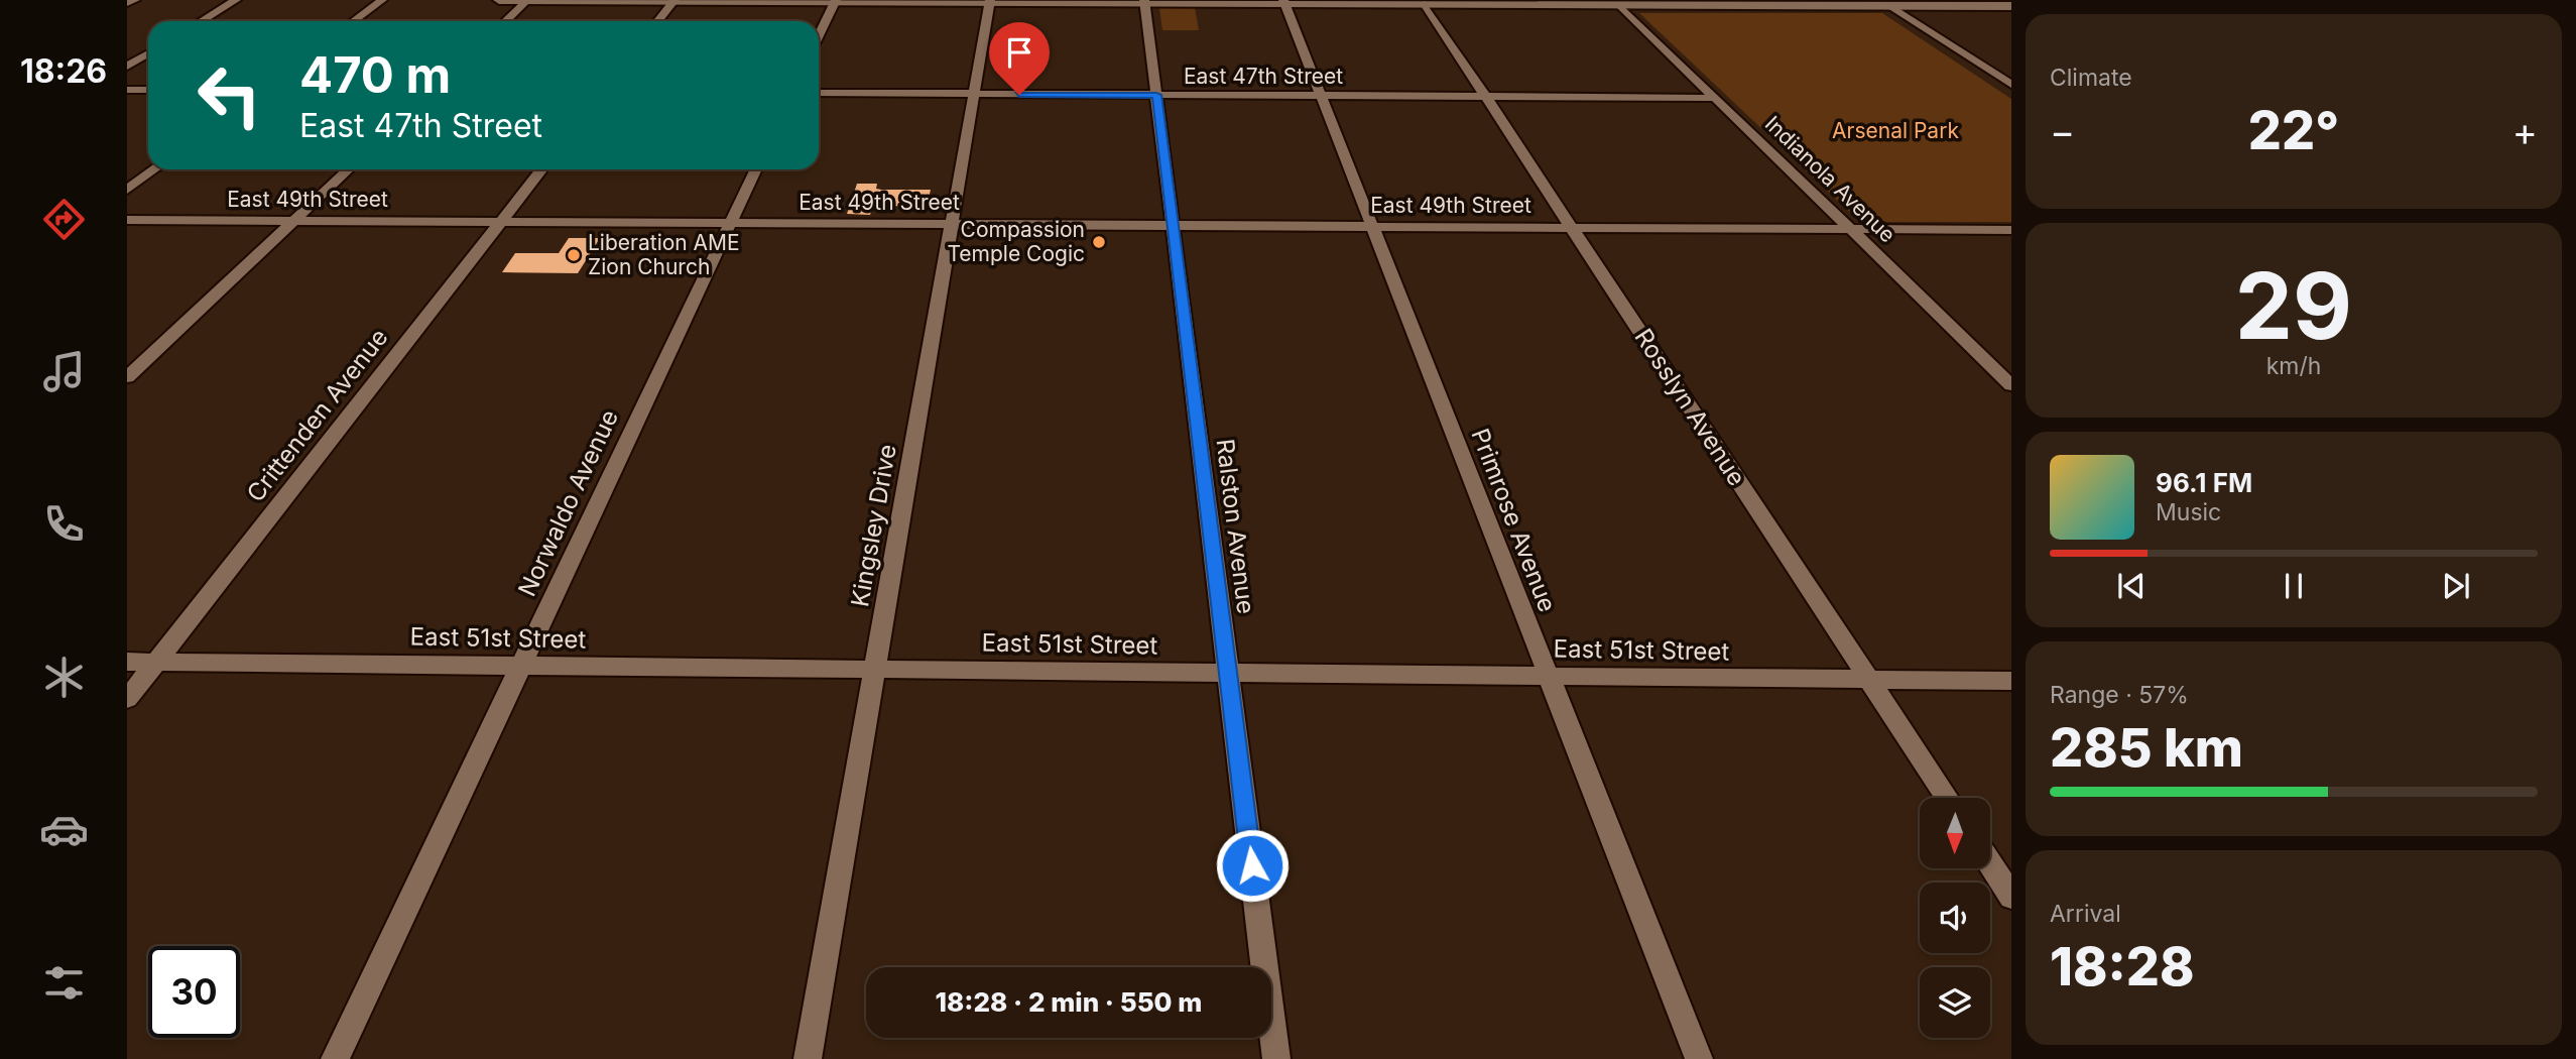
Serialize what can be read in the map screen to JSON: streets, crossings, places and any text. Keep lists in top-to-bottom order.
{
  "streets": {
    "street": [
      "East 47th Street",
      "Indianola Avenue",
      "East 49th Street",
      "Rosslyn Avenue",
      "Crittenden Avenue",
      "Norwaldo Avenue",
      "Primrose Avenue",
      "Kingsley Drive",
      "Ralston Avenue",
      "East 51st Street"
    ]
  },
  "crossings": [
    ["East 47th Street", "Indianola Avenue"],
    ["East 47th Street", "Rosslyn Avenue"],
    ["East 47th Street", "Primrose Avenue"],
    ["East 47th Street", "Kingsley Drive"],
    ["East 47th Street", "Ralston Avenue"],
    ["Indianola Avenue", "East 49th Street"],
    ["East 49th Street", "Rosslyn Avenue"],
    ["East 49th Street", "Crittenden Avenue"],
    ["East 49th Street", "Norwaldo Avenue"],
    ["East 49th Street", "Primrose Avenue"],
    ["East 49th Street", "Kingsley Drive"],
    ["East 49th Street", "Ralston Avenue"],
    ["Rosslyn Avenue", "East 51st Street"],
    ["Crittenden Avenue", "East 51st Street"],
    ["Norwaldo Avenue", "East 51st Street"],
    ["Primrose Avenue", "East 51st Street"],
    ["Kingsley Drive", "East 51st Street"],
    ["Ralston Avenue", "East 51st Street"]
  ],
  "parks": ["Arsenal Park"],
  "places": ["Compassion Temple Cogic", "Liberation AME Zion Church"],
  "north": "bottom",
  "page": {
    "tabs": "18:26",
    "tile": [
      "Climate",
      ["29", "km/h"],
      ["Range · 57%", "285 km"],
      ["Arrival", "18:28"]
    ],
    "turn": ["470 m", "East 47th Street"],
    "heat": ["−", "22°", "+"],
    "song": ["96.1 FM", "Music"],
    "limit": "30",
    "trip": "18:28 · 2 min · 550 m"
  }
}
